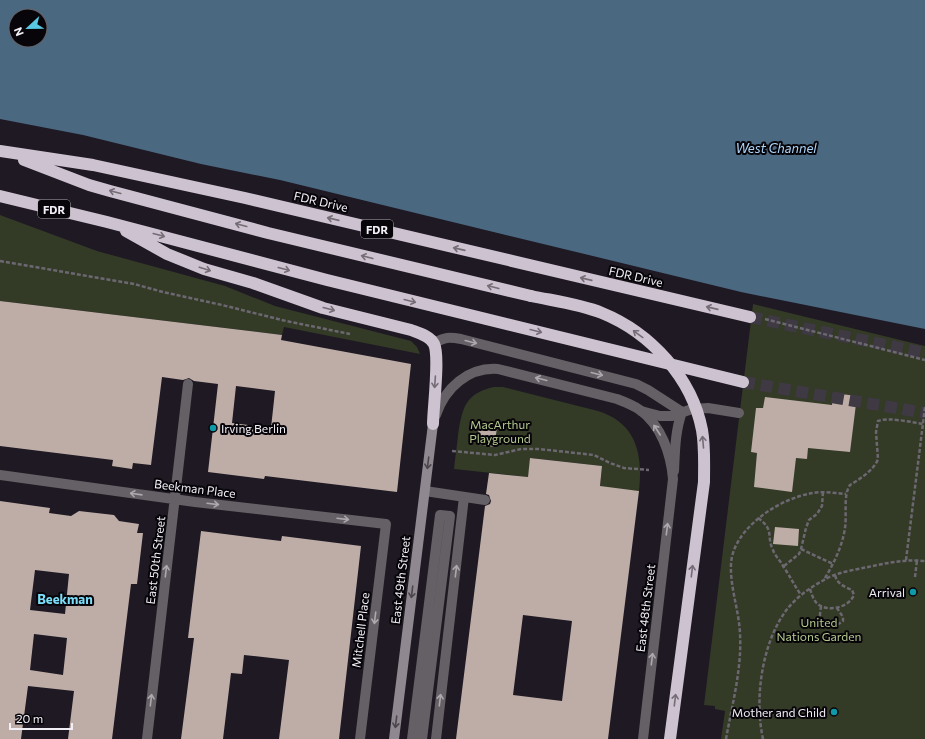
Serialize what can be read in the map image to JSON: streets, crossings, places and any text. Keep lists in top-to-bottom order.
{
  "streets": {
    "highway": ["FDR Drive", "FDR"],
    "main road": ["East 49th Street"],
    "street": [
      "Beekman Place",
      "East 50th Street",
      "East 48th Street",
      "Mitchell Place"
    ]
  },
  "crossings": [
    ["Beekman Place", "East 50th Street"],
    ["Beekman Place", "Mitchell Place"]
  ],
  "one_way": ["East 50th Street", "East 49th Street", "East 48th Street"],
  "districts": ["Beekman"],
  "water": ["West Channel"],
  "parks": ["MacArthur Playground", "United Nations Garden"],
  "places": ["Irving Berlin", "Arrival", "Mother and Child"],
  "scale_bar": "20 m",
  "north": "left"
}
